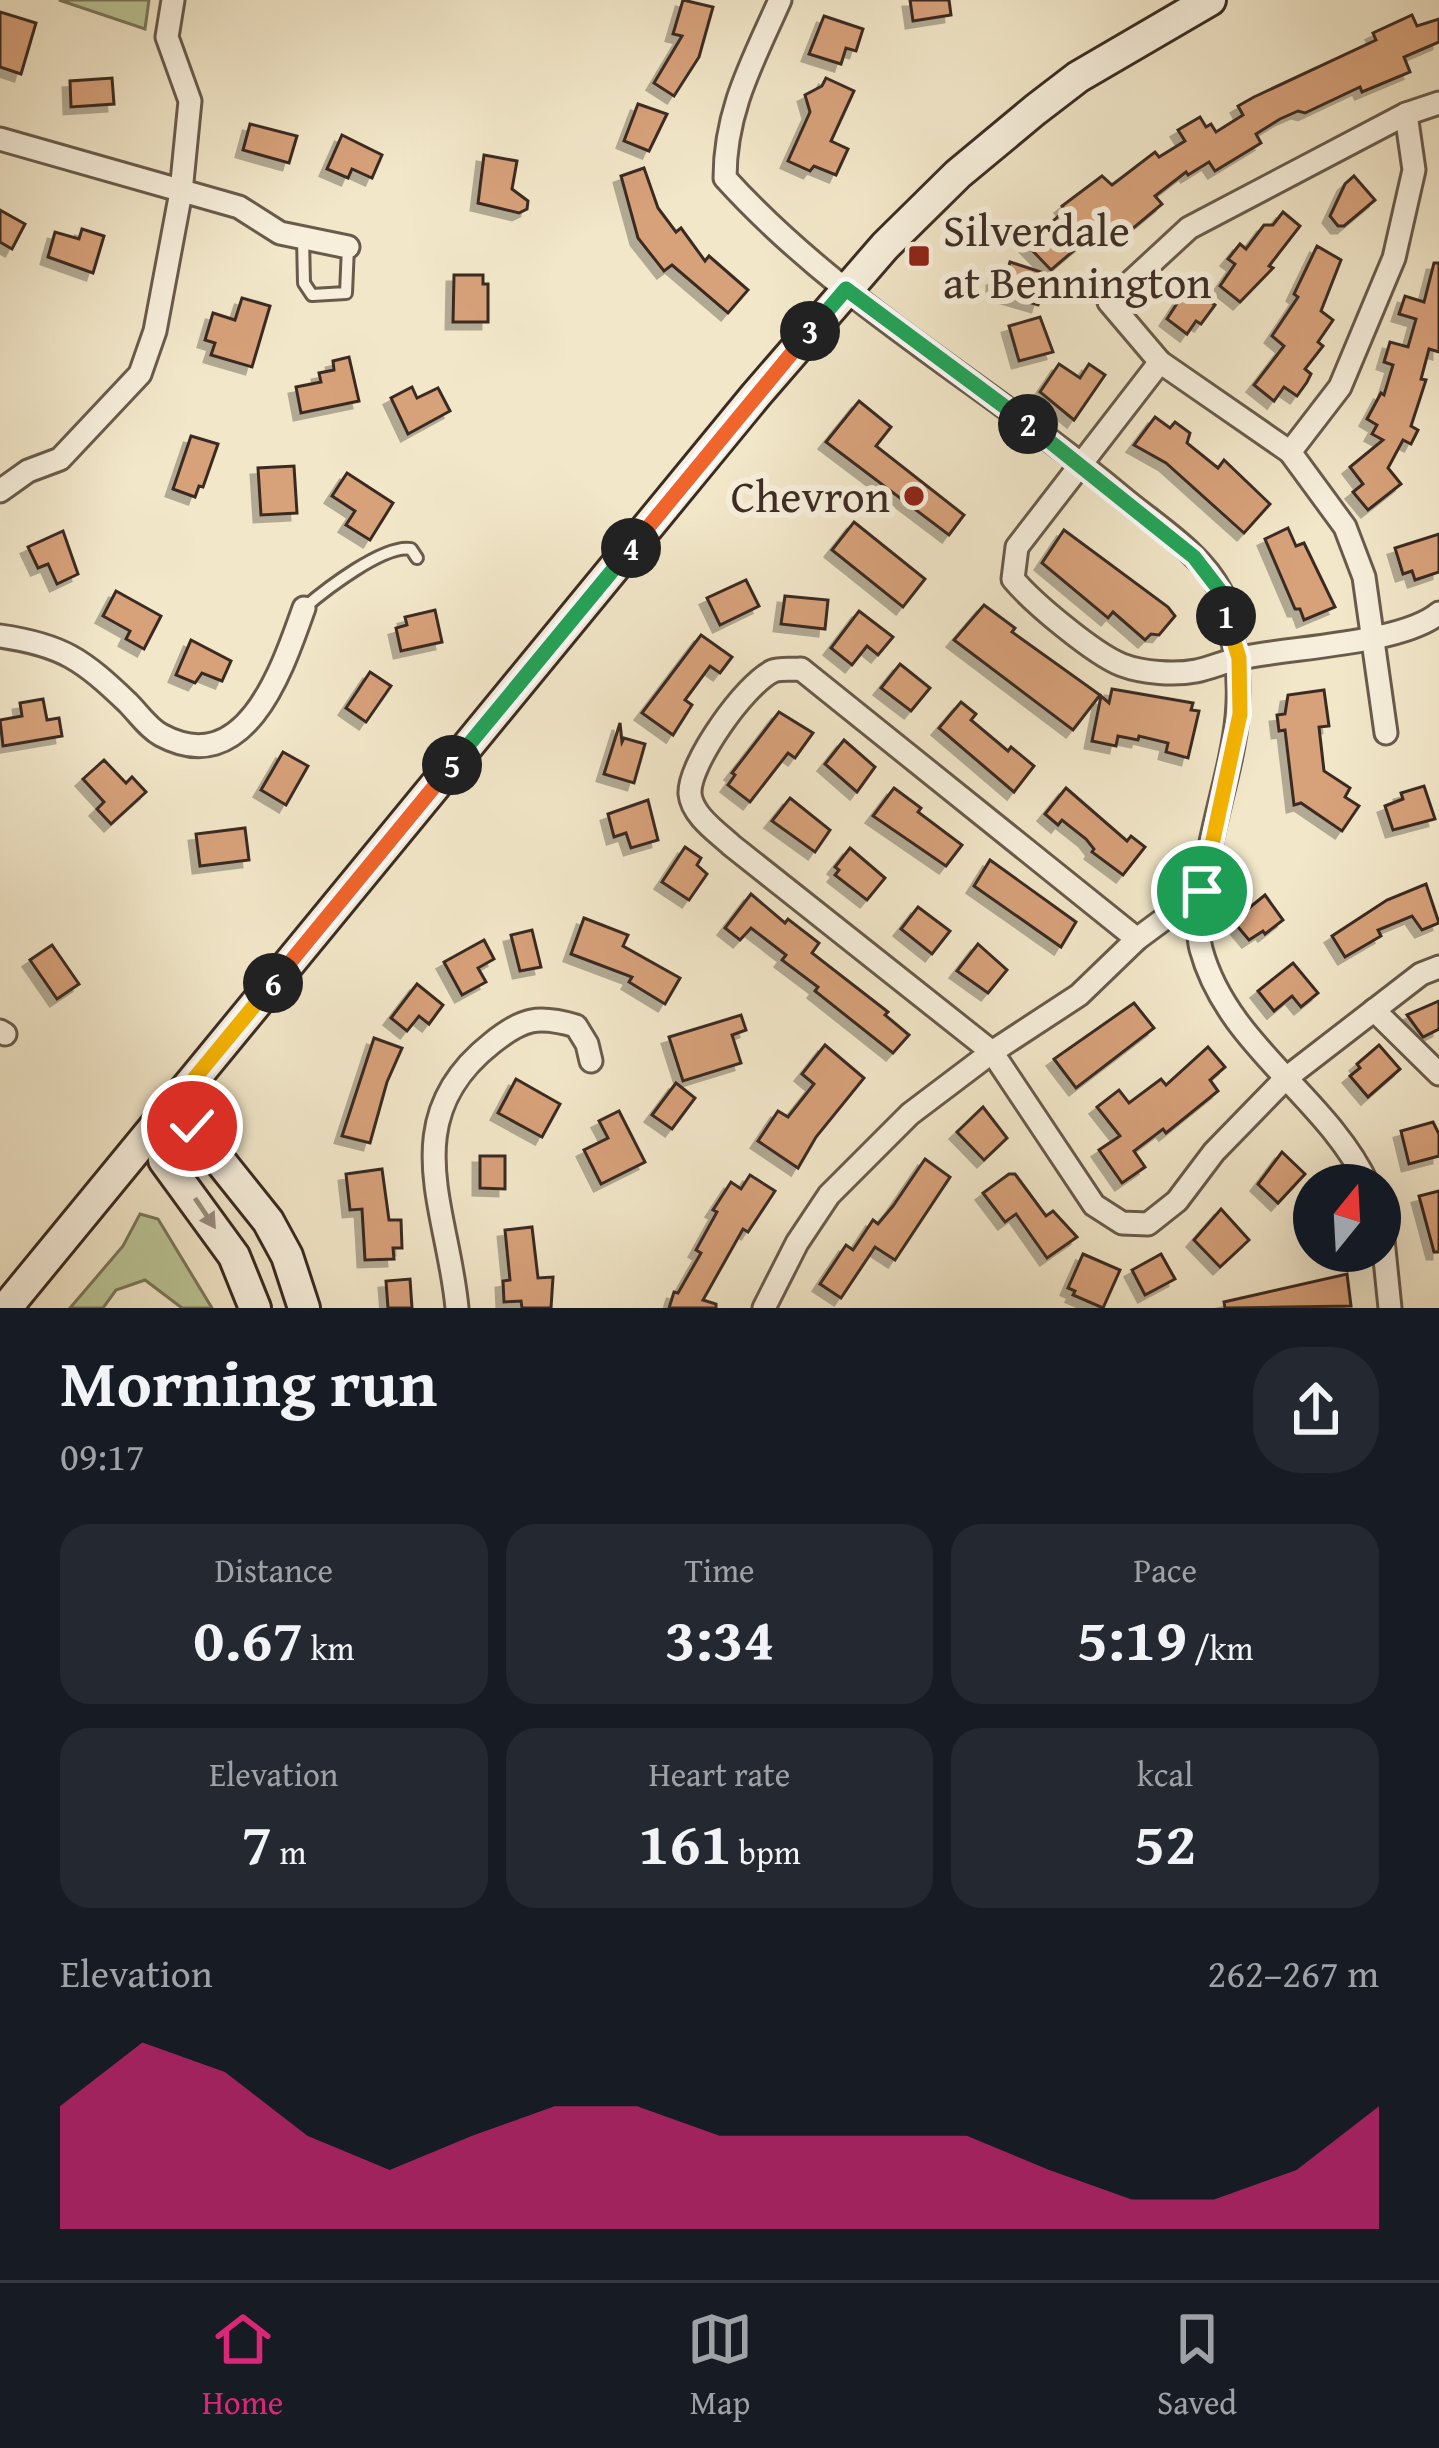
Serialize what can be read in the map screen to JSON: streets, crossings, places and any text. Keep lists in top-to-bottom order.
{
  "places": {
    "transit": ["Silverdale at Bennington"],
    "other": ["Chevron"]
  },
  "north": "top",
  "page": {
    "pins": [
      "3",
      "2",
      "4",
      "1",
      "5",
      "6"
    ],
    "heading": ["Morning run", "09:17"],
    "stats": [
      ["Distance", "0.67 km"],
      ["Time", "3:34"],
      ["Pace", "5:19 /km"],
      ["Elevation", "7 m"],
      ["Heart rate", "161 bpm"],
      ["kcal", "52"]
    ],
    "chart": ["Elevation", "262–267 m"],
    "tabs": ["Home", "Map", "Saved"]
  }
}
